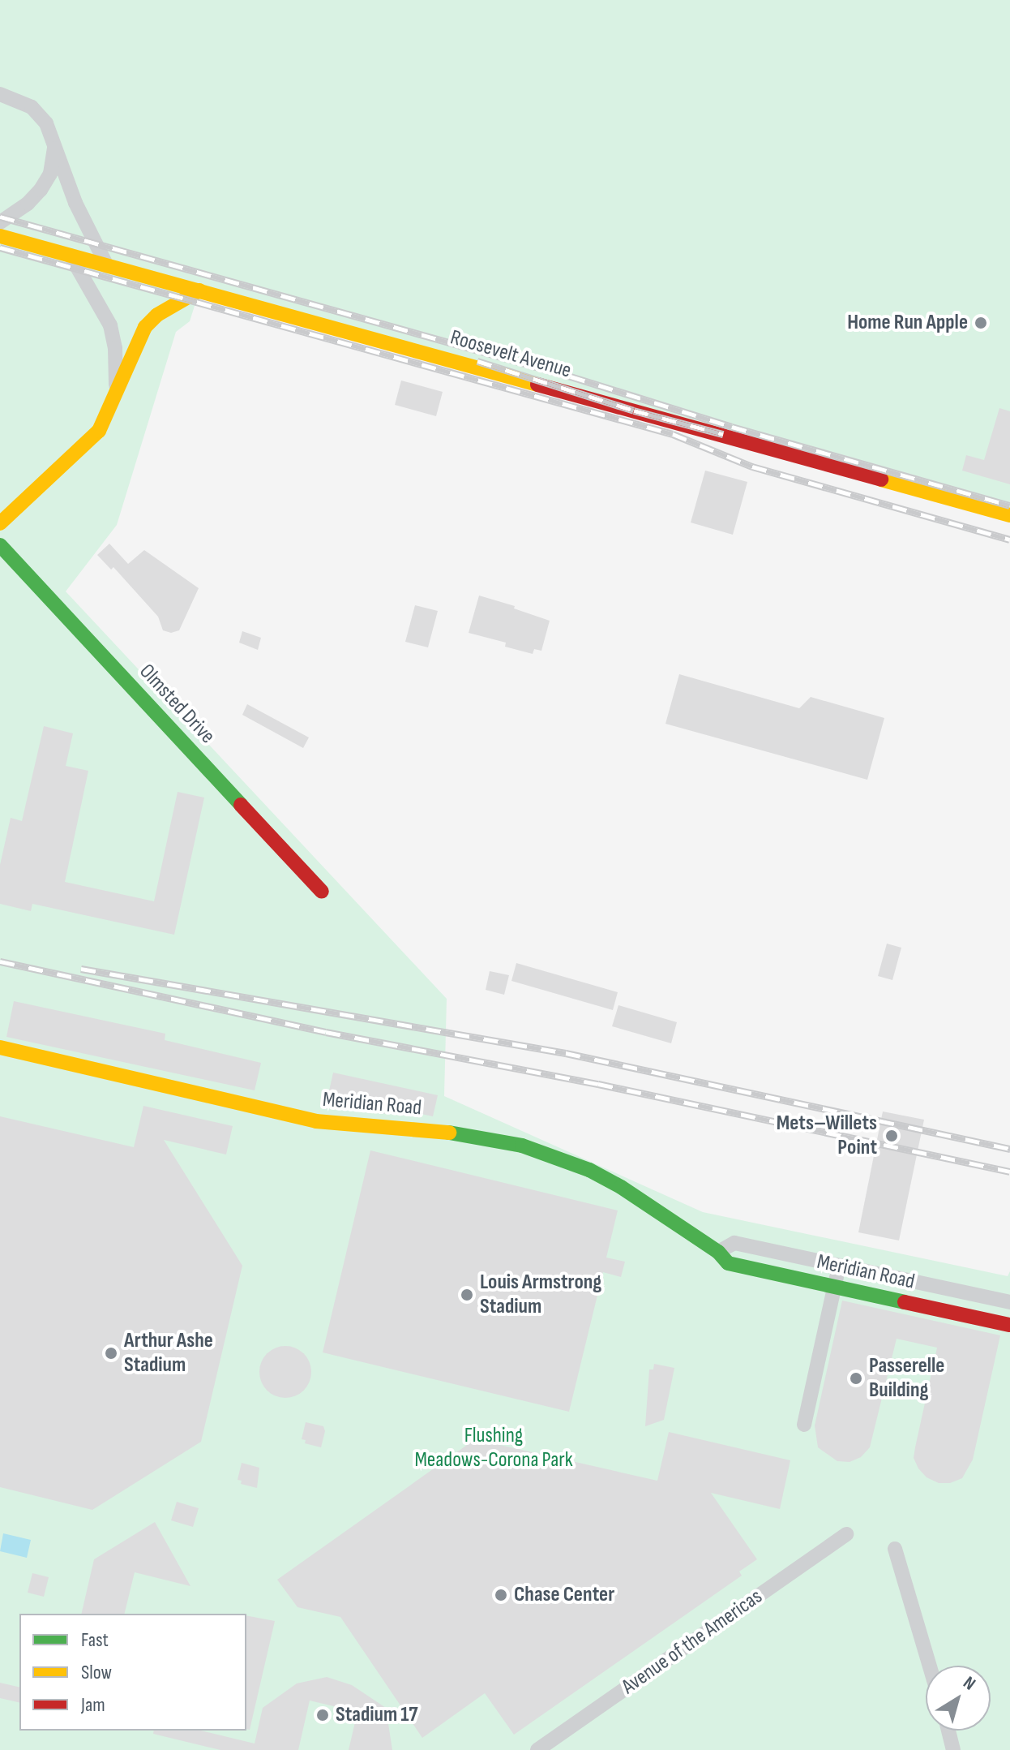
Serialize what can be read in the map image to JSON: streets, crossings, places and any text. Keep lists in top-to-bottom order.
{
  "streets": {
    "street": [
      "Roosevelt Avenue",
      "Olmsted Drive",
      "Meridian Road",
      "Avenue of the Americas"
    ]
  },
  "parks": ["Flushing Meadows-Corona Park"],
  "places": [
    "Home Run Apple",
    "Mets–Willets Point",
    "Louis Armstrong Stadium",
    "Arthur Ashe Stadium",
    "Passerelle Building",
    "Chase Center",
    "Stadium 17"
  ],
  "legend": ["Fast", "Slow", "Jam"],
  "north": "top right"
}
